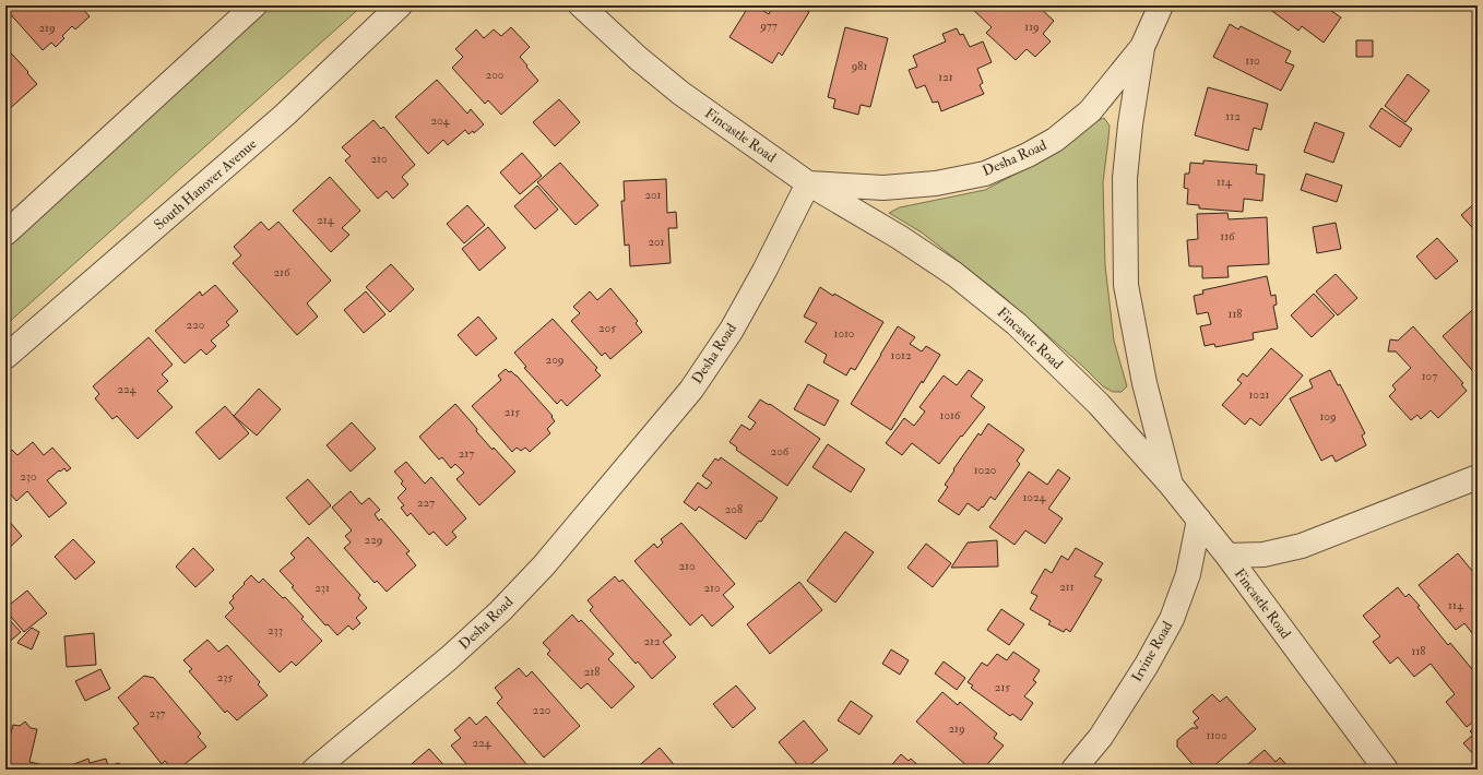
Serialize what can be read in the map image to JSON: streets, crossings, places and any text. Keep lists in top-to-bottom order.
{
  "streets": {
    "street": [
      "Fincastle Road",
      "Desha Road",
      "South Hanover Avenue",
      "Irvine Road"
    ]
  },
  "crossings": [
    ["Fincastle Road", "Desha Road"],
    ["Fincastle Road", "Irvine Road"]
  ],
  "house_numbers": [
    "977",
    "119",
    "219",
    "110",
    "981",
    "200",
    "121",
    "112",
    "204",
    "210",
    "114",
    "201",
    "214",
    "116",
    "201",
    "216",
    "118",
    "220",
    "205",
    "1010",
    "1012",
    "209",
    "107",
    "224",
    "1021",
    "215",
    "1016",
    "109",
    "206",
    "217",
    "1020",
    "230",
    "1024",
    "227",
    "208",
    "229",
    "210",
    "211",
    "231",
    "210",
    "114",
    "233",
    "212",
    "118",
    "218",
    "235",
    "215",
    "220",
    "237",
    "219",
    "1100",
    "224"
  ]
}
